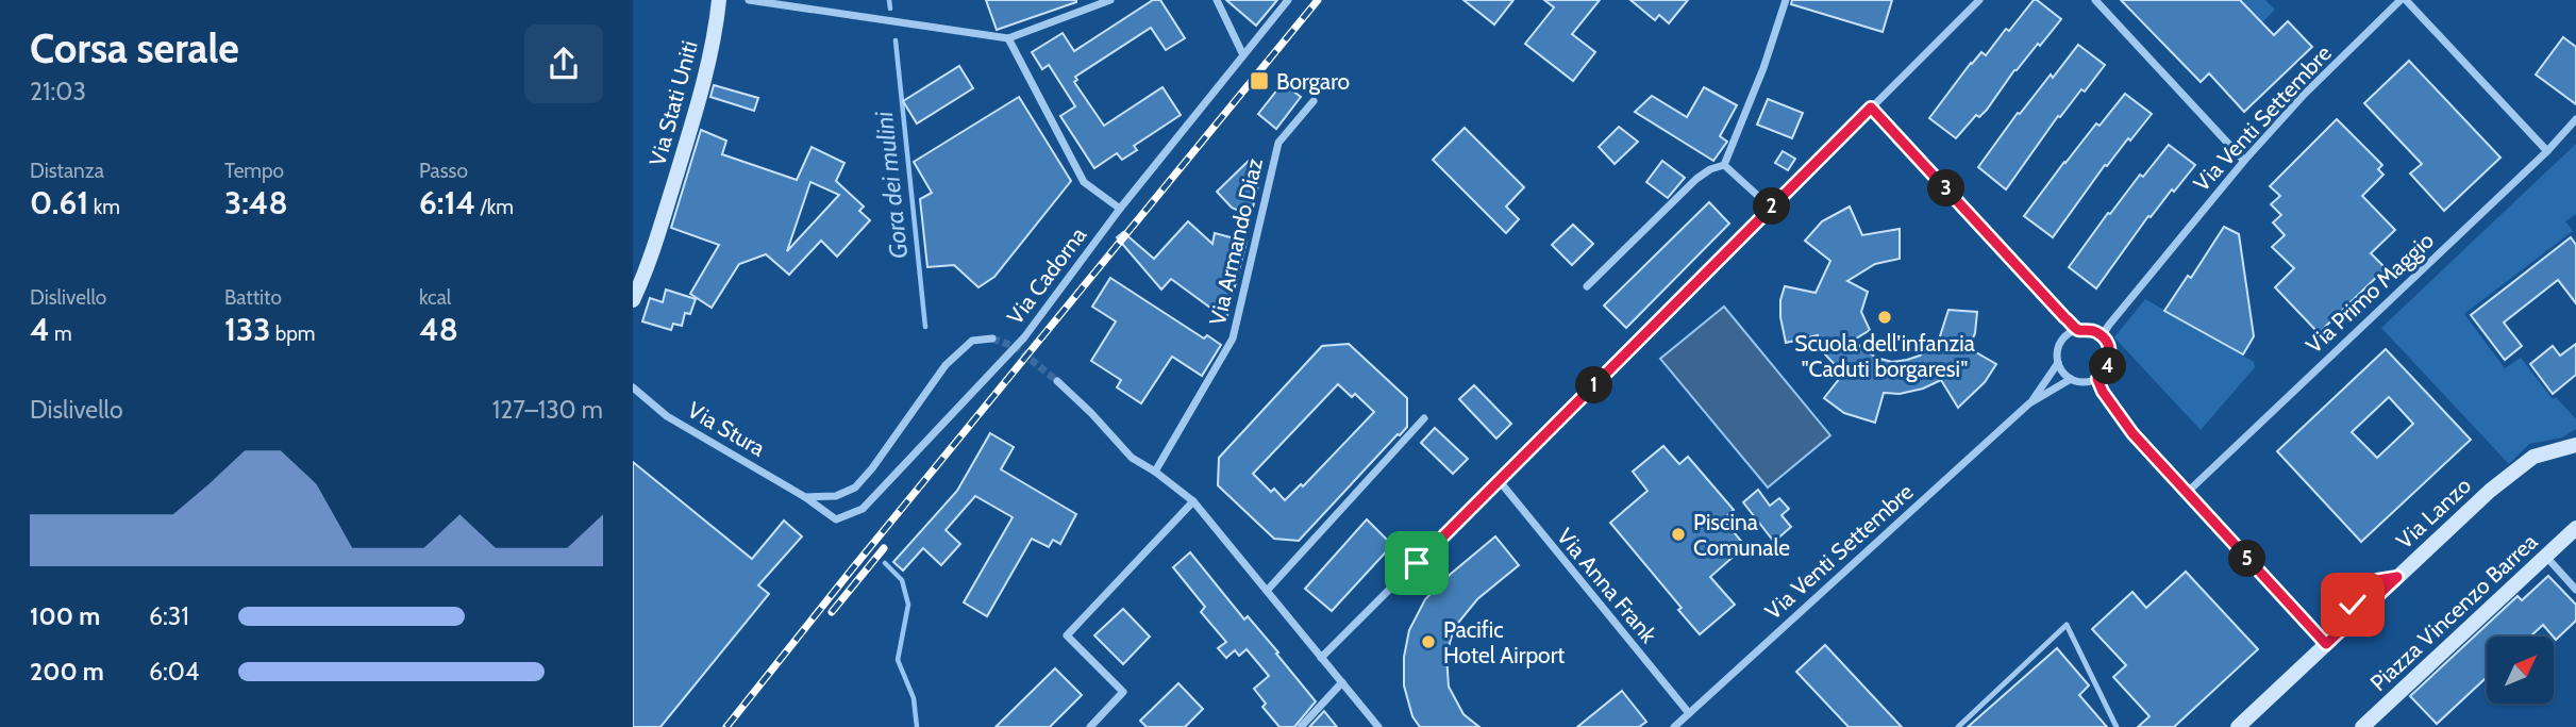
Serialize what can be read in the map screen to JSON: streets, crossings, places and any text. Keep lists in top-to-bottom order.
{
  "streets": {
    "street": [
      "Via Stati Uniti",
      "Via Venti Settembre",
      "Via Armando Diaz",
      "Via Cadorna",
      "Via Primo Maggio",
      "Via Stura",
      "Via Lanzo",
      "Via Anna Frank",
      "Piazza Vincenzo Barrea"
    ]
  },
  "crossings": [
    ["Via Venti Settembre", "Via Anna Frank"],
    ["Via Cadorna", "Via Stura"]
  ],
  "water": ["Gora dei mulini"],
  "places": {
    "transit": ["Borgaro"],
    "other": ["Scuola dell'infanzia \"Caduti borgaresi\"", "Piscina Comunale", "Pacific Hotel Airport"]
  },
  "north": "top right",
  "page": {
    "heading": ["Corsa serale", "21:03"],
    "stats": [
      ["Distanza", "0.61 km"],
      ["Tempo", "3:48"],
      ["Passo", "6:14 /km"],
      ["Dislivello", "4 m"],
      ["Battito", "133 bpm"],
      ["kcal", "48"]
    ],
    "pins": [
      "3",
      "2",
      "4",
      "1",
      "5"
    ],
    "chart": ["Dislivello", "127–130 m"],
    "list": [
      {
        "name": "100 m",
        "note": "6:31"
      },
      {
        "name": "200 m",
        "note": "6:04"
      }
    ]
  }
}
